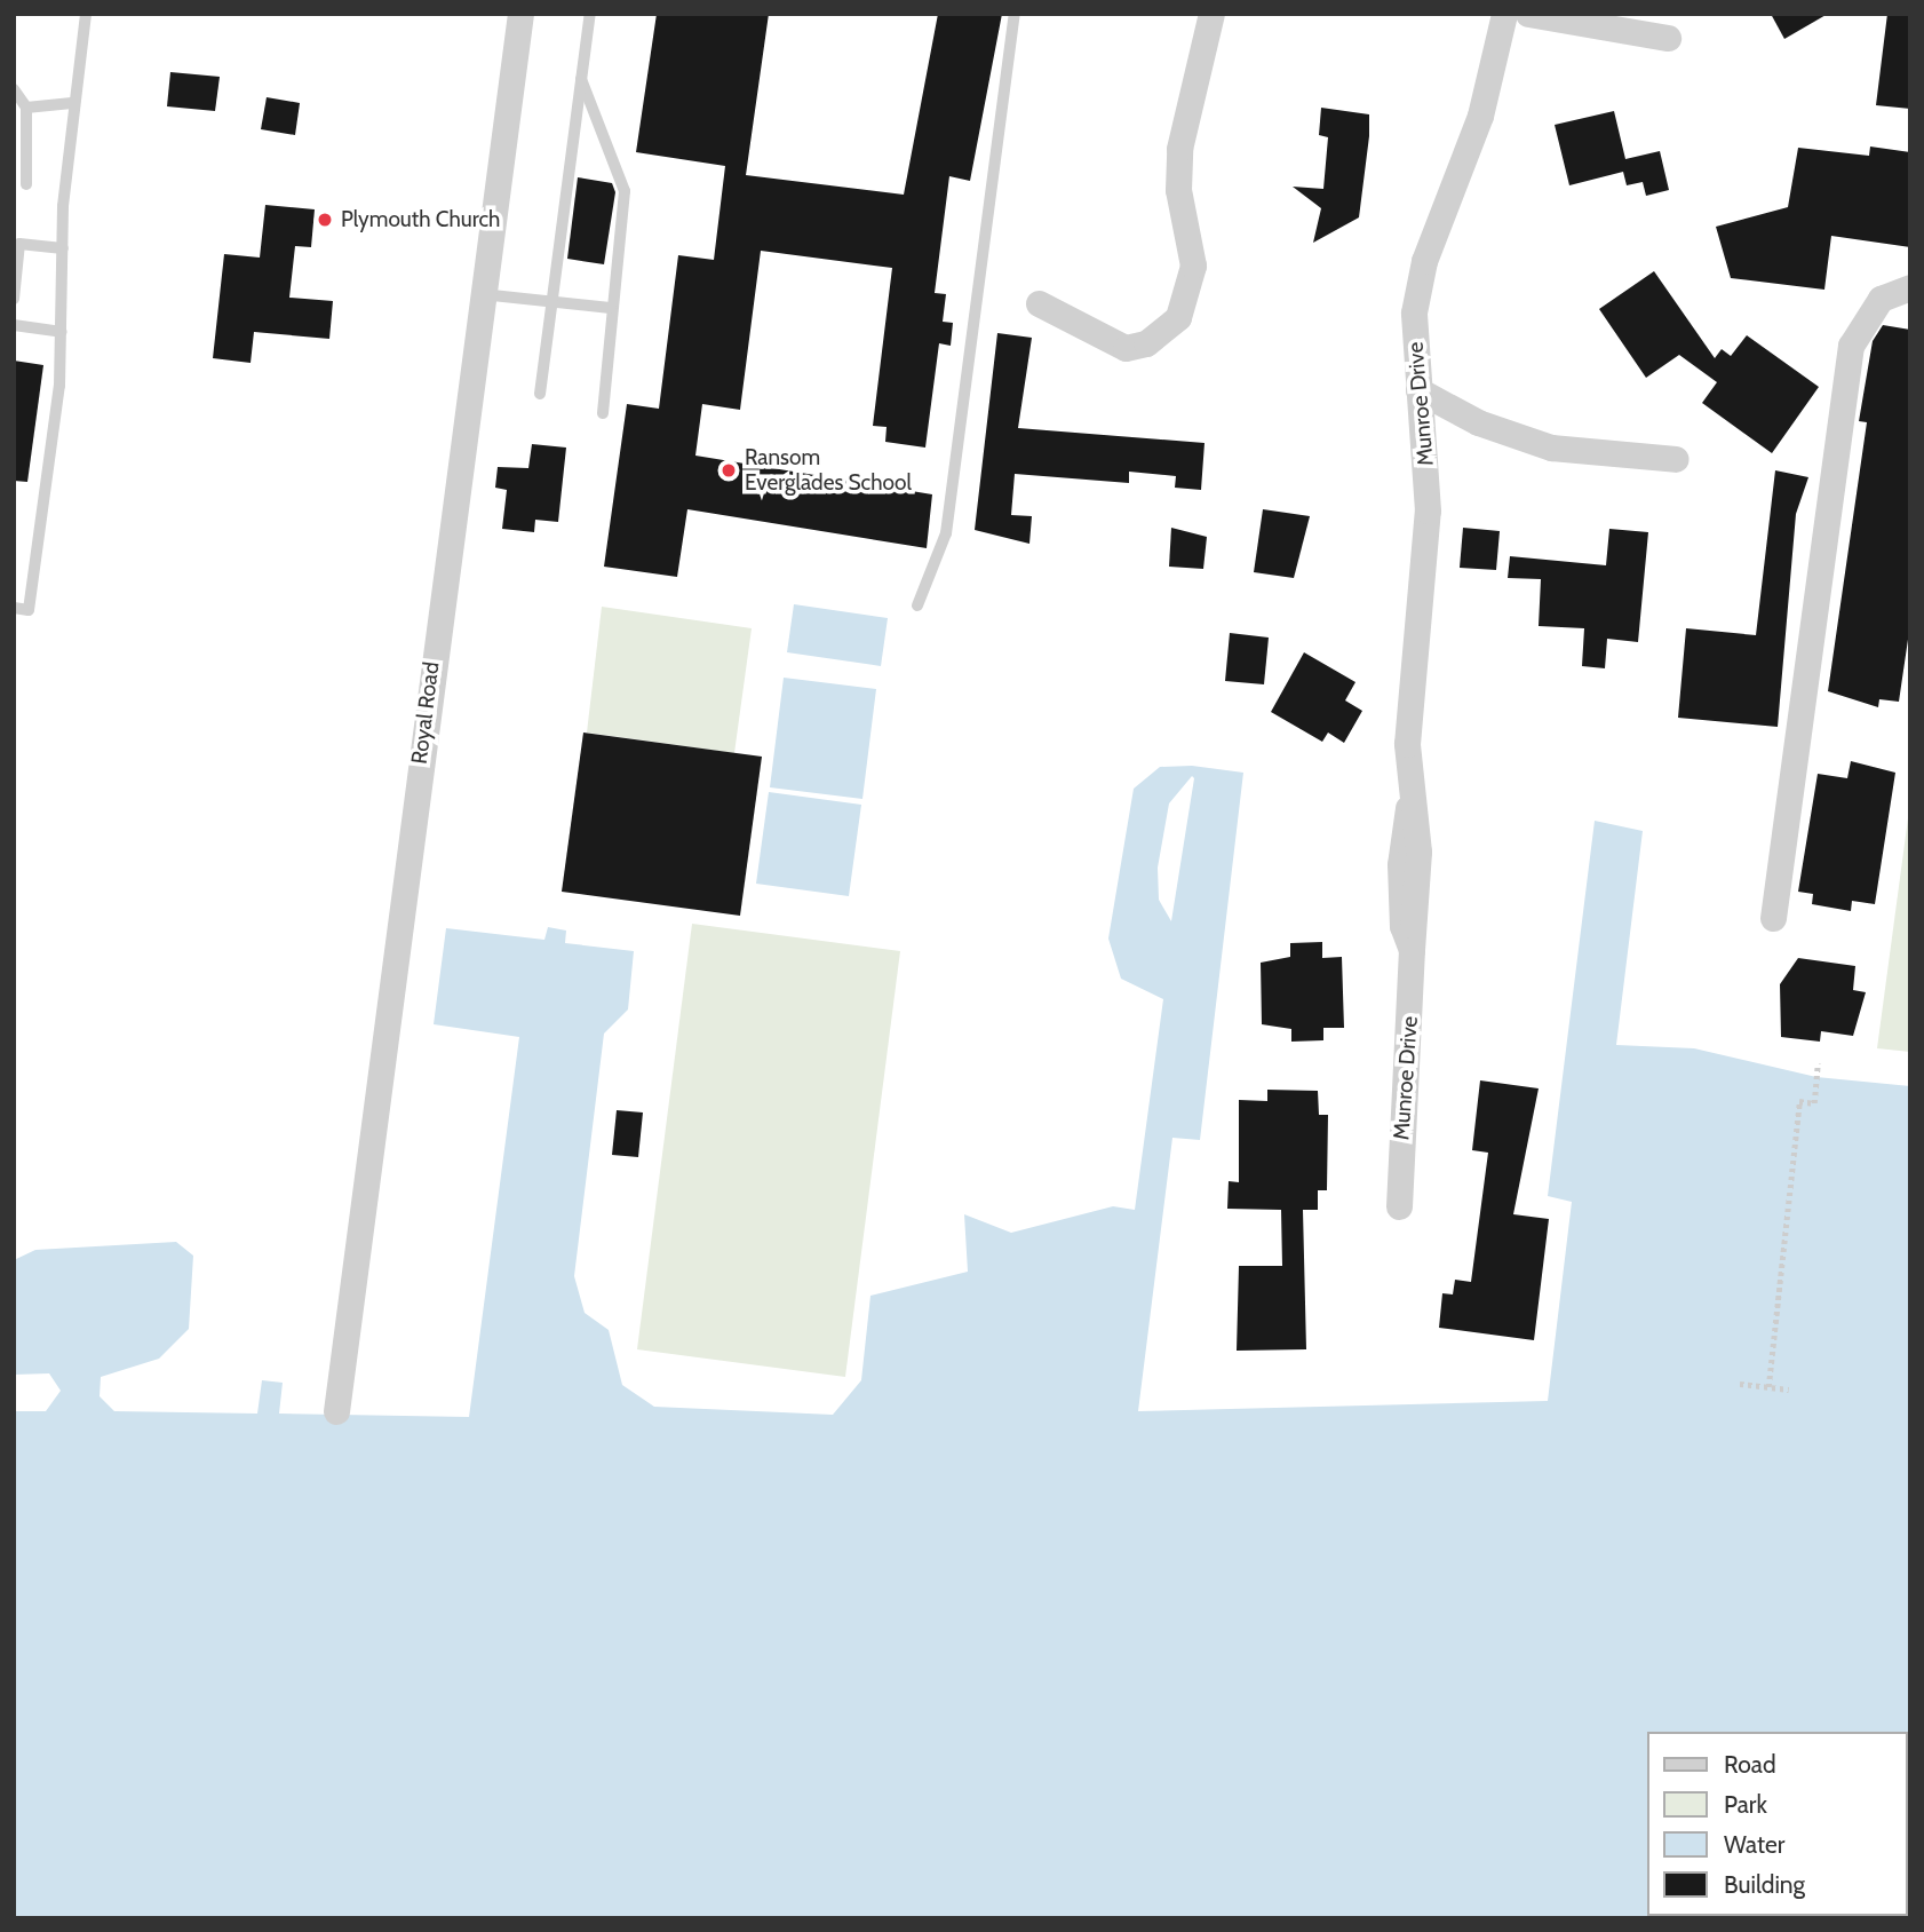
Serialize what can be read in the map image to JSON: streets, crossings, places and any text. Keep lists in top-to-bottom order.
{
  "streets": {
    "street": ["Munroe Drive", "Royal Road"]
  },
  "places": ["Plymouth Church", "Ransom Everglades School"],
  "legend": [
    "Road",
    "Park",
    "Water",
    "Building"
  ]
}
